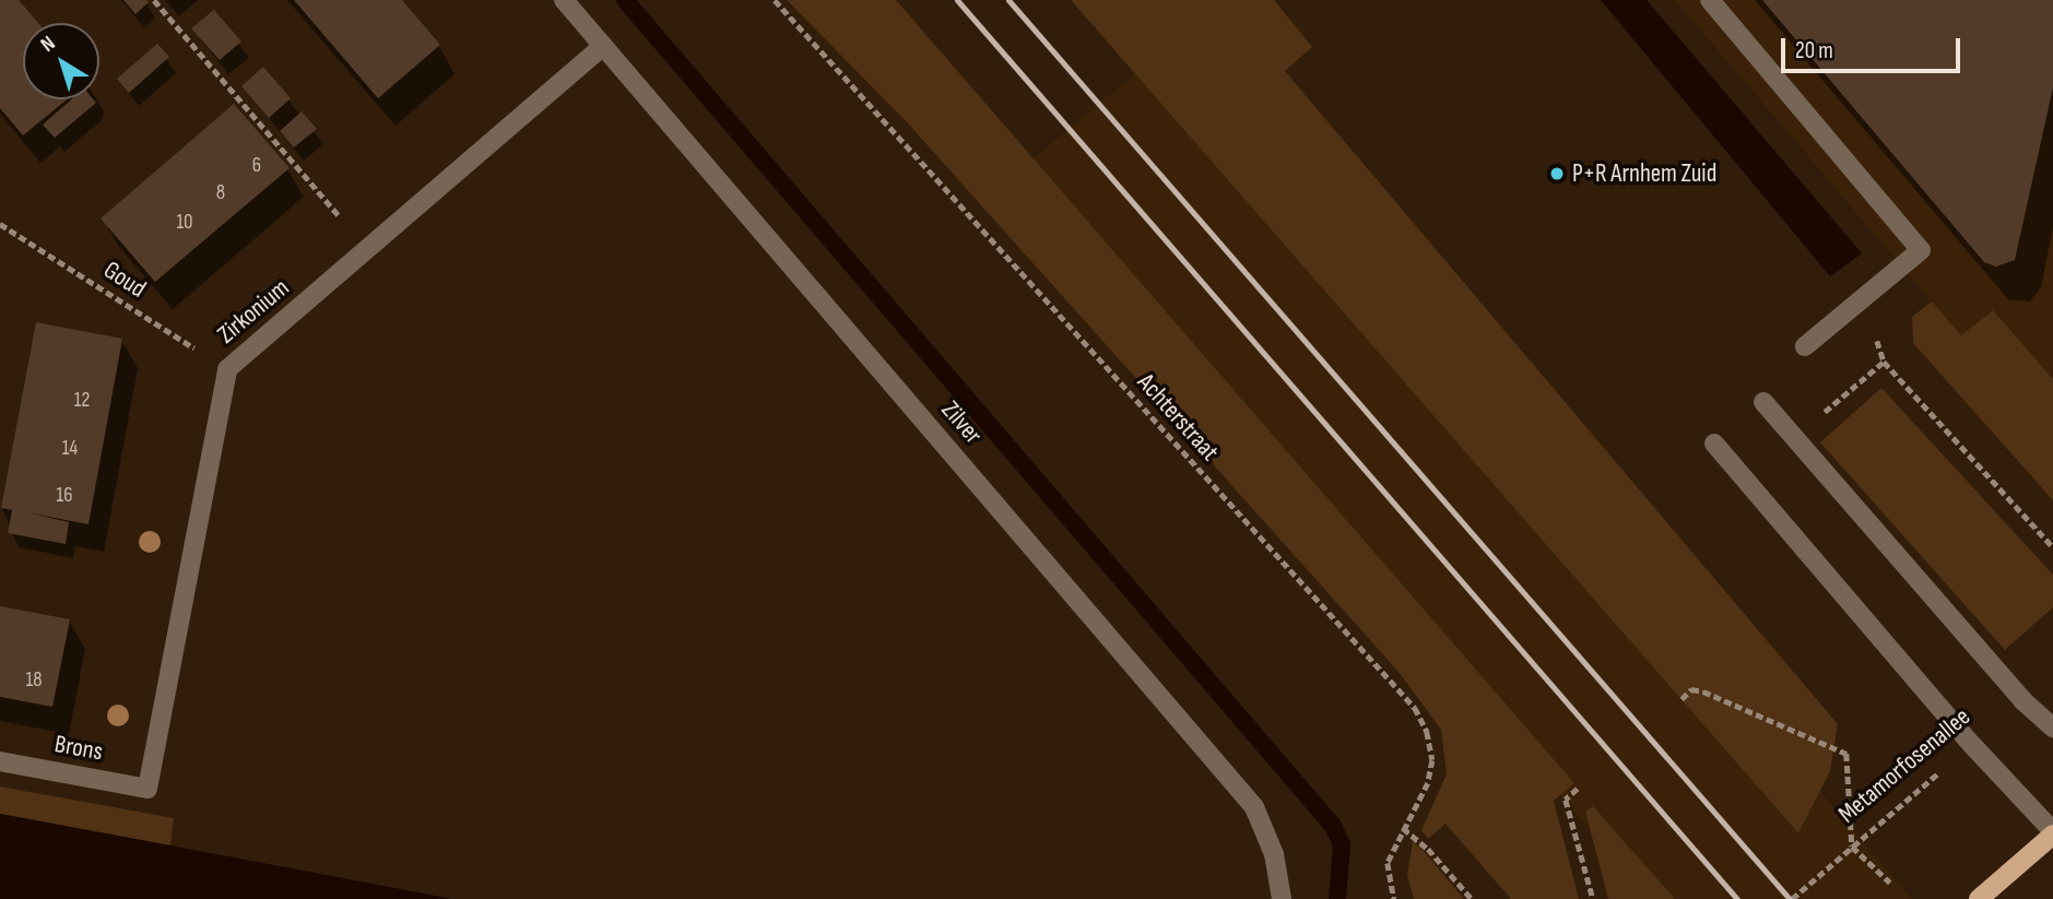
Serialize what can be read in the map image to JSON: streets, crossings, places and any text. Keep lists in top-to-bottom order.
{
  "streets": {
    "street": ["Zirkonium", "Zilver", "Brons"],
    "path": ["Goud", "Achterstraat", "Metamorfosenallee"]
  },
  "crossings": [
    ["Goud", "Zirkonium"],
    ["Zirkonium", "Zilver"],
    ["Zirkonium", "Brons"]
  ],
  "places": ["P+R Arnhem Zuid"],
  "house_numbers": [
    "6",
    "8",
    "10",
    "12",
    "14",
    "16",
    "18"
  ],
  "scale_bar": "20 m",
  "north": "top left"
}
